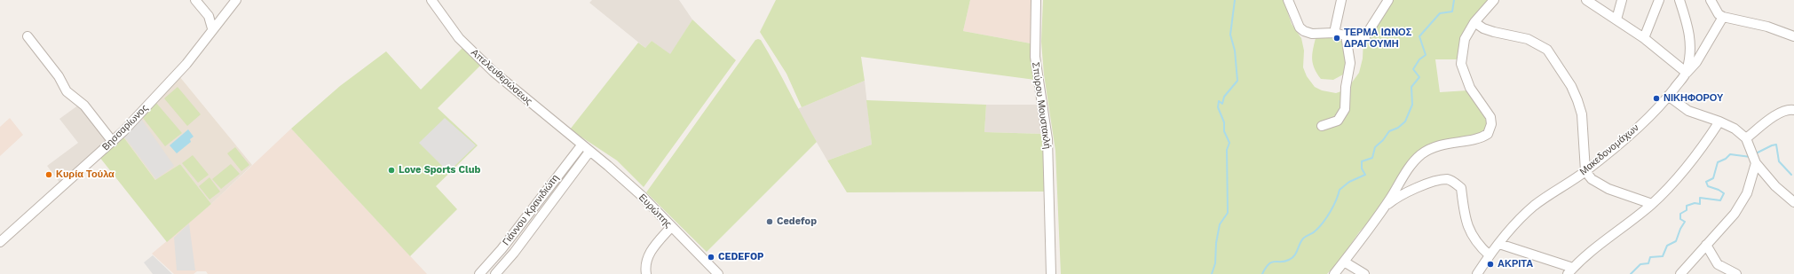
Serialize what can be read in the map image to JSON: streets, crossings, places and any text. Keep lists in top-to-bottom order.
{
  "streets": {
    "street": [
      "Απελευθερώσεως",
      "Σπύρου Μουστακλή",
      "Βησσαρίωνος",
      "Μακεδονομάχων",
      "Γιάννου Κρανιδιώτη",
      "Ευρώπης"
    ]
  },
  "crossings": [
    ["Απελευθερώσεως", "Γιάννου Κρανιδιώτη"],
    ["Απελευθερώσεως", "Ευρώπης"],
    ["Γιάννου Κρανιδιώτη", "Ευρώπης"]
  ],
  "places": [
    "ΤΕΡΜΑ ΙΩΝΟΣ ΔΡΑΓΟΥΜΗ",
    "ΝΙΚΗΦΟΡΟΥ",
    "Love Sports Club",
    "Κυρία Τούλα",
    "Cedefop",
    "CEDEFOP",
    "ΑΚΡΙΤΑ"
  ]
}
